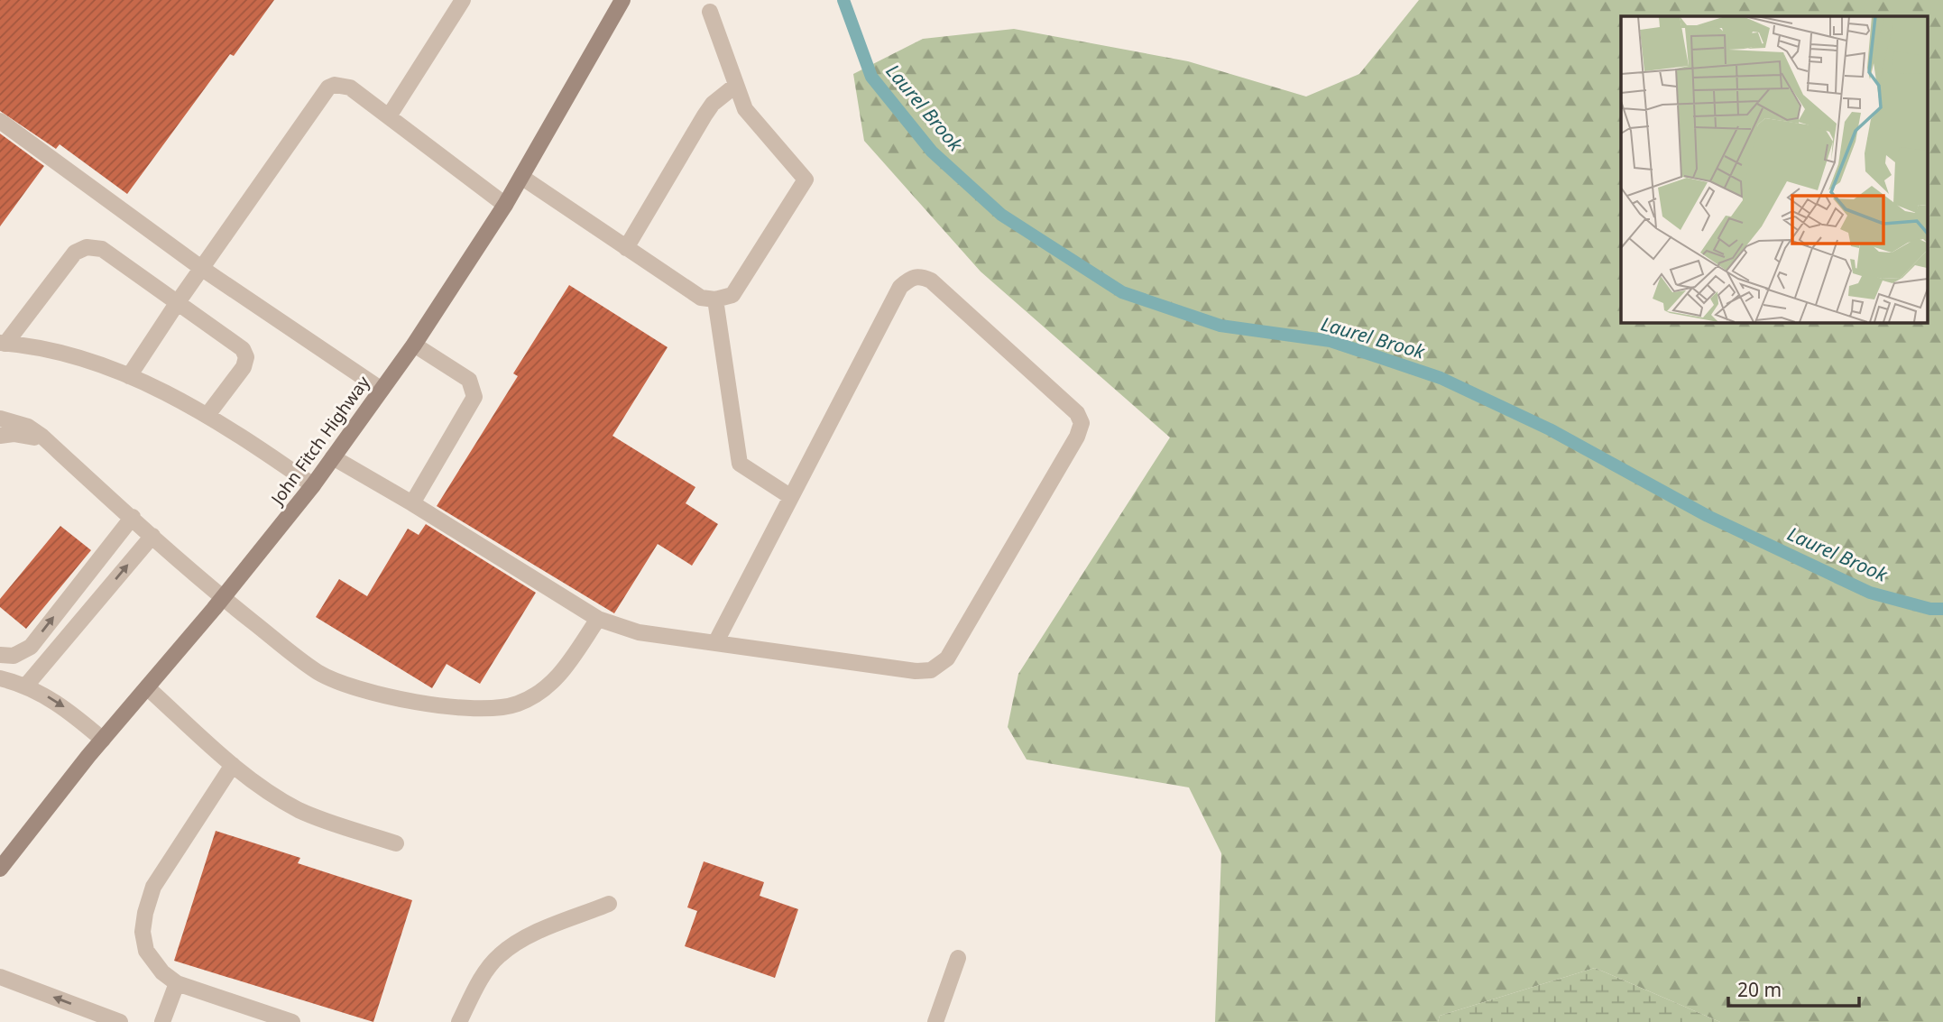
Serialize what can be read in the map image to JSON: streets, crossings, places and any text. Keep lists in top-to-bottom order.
{
  "streets": {
    "main road": ["John Fitch Highway"]
  },
  "water": ["Laurel Brook"],
  "scale_bar": "20 m"
}
